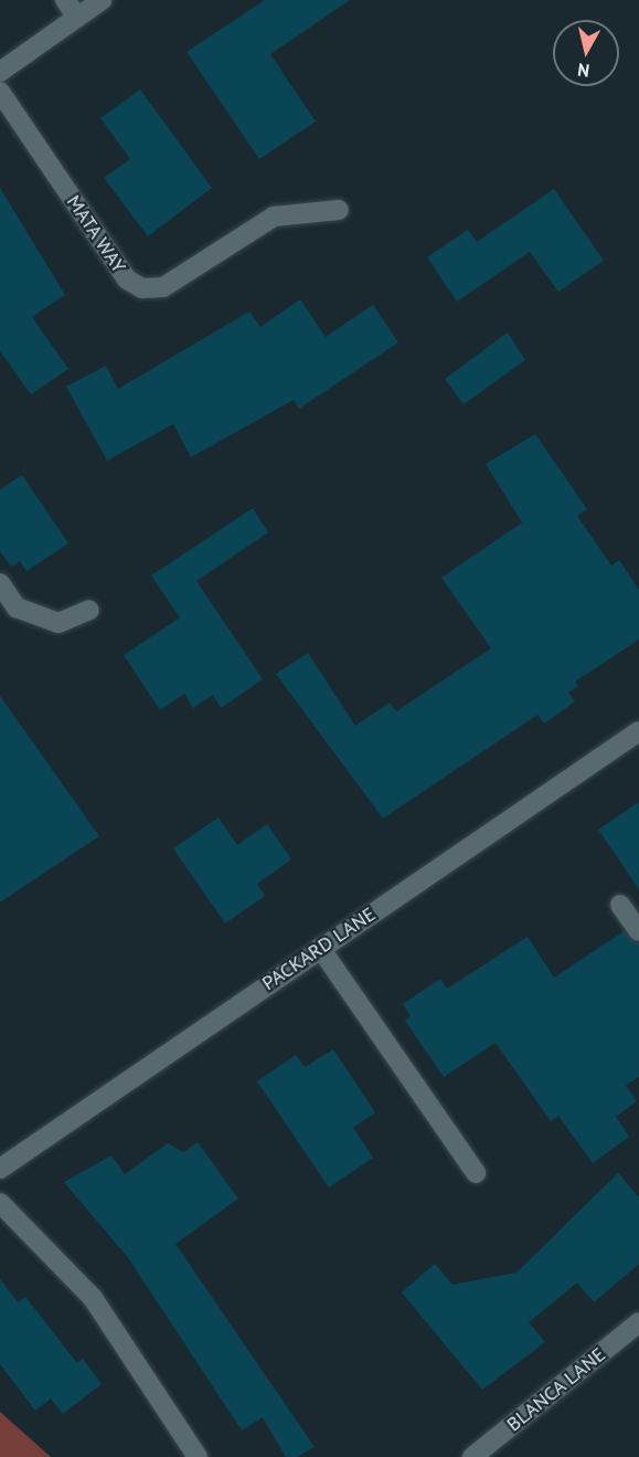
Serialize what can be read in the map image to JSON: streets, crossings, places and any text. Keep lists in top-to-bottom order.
{
  "streets": {
    "street": ["MATA WAY", "PACKARD LANE", "BLANCA LANE"]
  },
  "north": "bottom"
}
